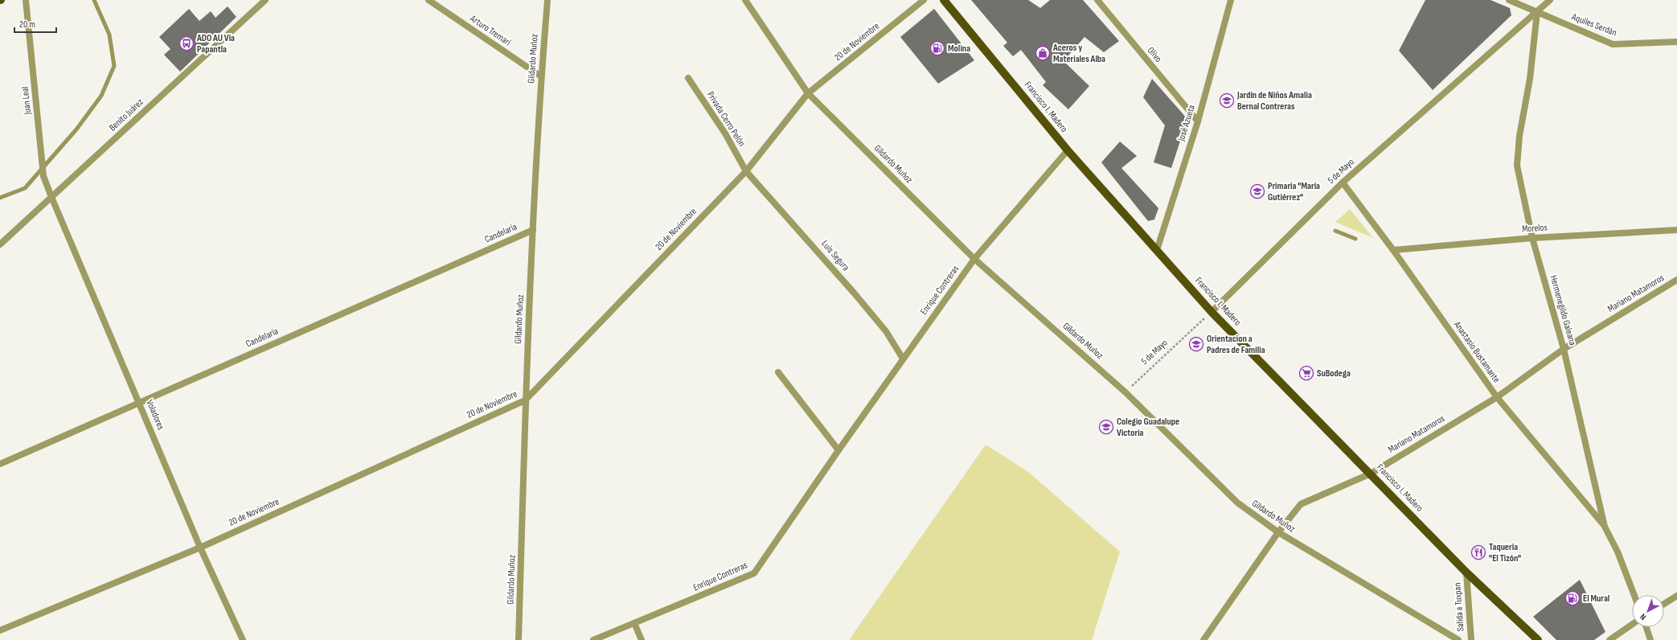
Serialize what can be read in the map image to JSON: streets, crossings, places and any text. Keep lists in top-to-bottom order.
{
  "streets": {
    "main road": ["Francisco I. Madero"],
    "street": [
      "Aquiles Serdán",
      "Arturo Tremari",
      "20 de Noviembre",
      "Olivo",
      "Gildardo Muñoz",
      "Juan Leal",
      "Benito Juárez",
      "Privada Cerro Pelón",
      "José Azueta",
      "5 de Mayo",
      "Morelos",
      "Candelaria",
      "Luis Segura",
      "Enrique Contreras",
      "Mariano Matamoros",
      "Hermenegildo Galeana",
      "Anastasio Bustamante",
      "Voladores",
      "Salida a Tuxpan"
    ]
  },
  "crossings": [
    ["Aquiles Serdán", "5 de Mayo"],
    ["Aquiles Serdán", "Hermenegildo Galeana"],
    ["Arturo Tremari", "Gildardo Muñoz"],
    ["20 de Noviembre", "Gildardo Muñoz"],
    ["20 de Noviembre", "Privada Cerro Pelón"],
    ["20 de Noviembre", "Luis Segura"],
    ["20 de Noviembre", "Voladores"],
    ["Olivo", "José Azueta"],
    ["Gildardo Muñoz", "5 de Mayo"],
    ["Gildardo Muñoz", "Candelaria"],
    ["Gildardo Muñoz", "Enrique Contreras"],
    ["Gildardo Muñoz", "Mariano Matamoros"],
    ["Juan Leal", "Benito Juárez"],
    ["Juan Leal", "Voladores"],
    ["Francisco I. Madero", "José Azueta"],
    ["Francisco I. Madero", "5 de Mayo"],
    ["Francisco I. Madero", "Enrique Contreras"],
    ["Francisco I. Madero", "Mariano Matamoros"],
    ["Francisco I. Madero", "Salida a Tuxpan"],
    ["Benito Juárez", "Voladores"],
    ["Privada Cerro Pelón", "Luis Segura"],
    ["5 de Mayo", "Hermenegildo Galeana"],
    ["5 de Mayo", "Anastasio Bustamante"],
    ["Morelos", "Hermenegildo Galeana"],
    ["Morelos", "Anastasio Bustamante"],
    ["Candelaria", "Voladores"],
    ["Luis Segura", "Enrique Contreras"],
    ["Mariano Matamoros", "Hermenegildo Galeana"],
    ["Mariano Matamoros", "Anastasio Bustamante"],
    ["Hermenegildo Galeana", "Anastasio Bustamante"]
  ],
  "places": {
    "bus stop": ["ADO AU Vía Papantla"],
    "fuel station": ["Molina", "El Mural"],
    "shop": ["Aceros y Materiales Alba"],
    "school or university": [
      "Jardín de Niños Amalia Bernal Contreras",
      "Primaria \"María Gutiérrez\"",
      "Orientacion a Padres de Familia",
      "Colegio Guadalupe Victoria"
    ],
    "supermarket": ["SuBodega"],
    "restaurant": ["Taquería \"El Tizón\""]
  },
  "scale_bar": "20 m",
  "north": "bottom left"
}
